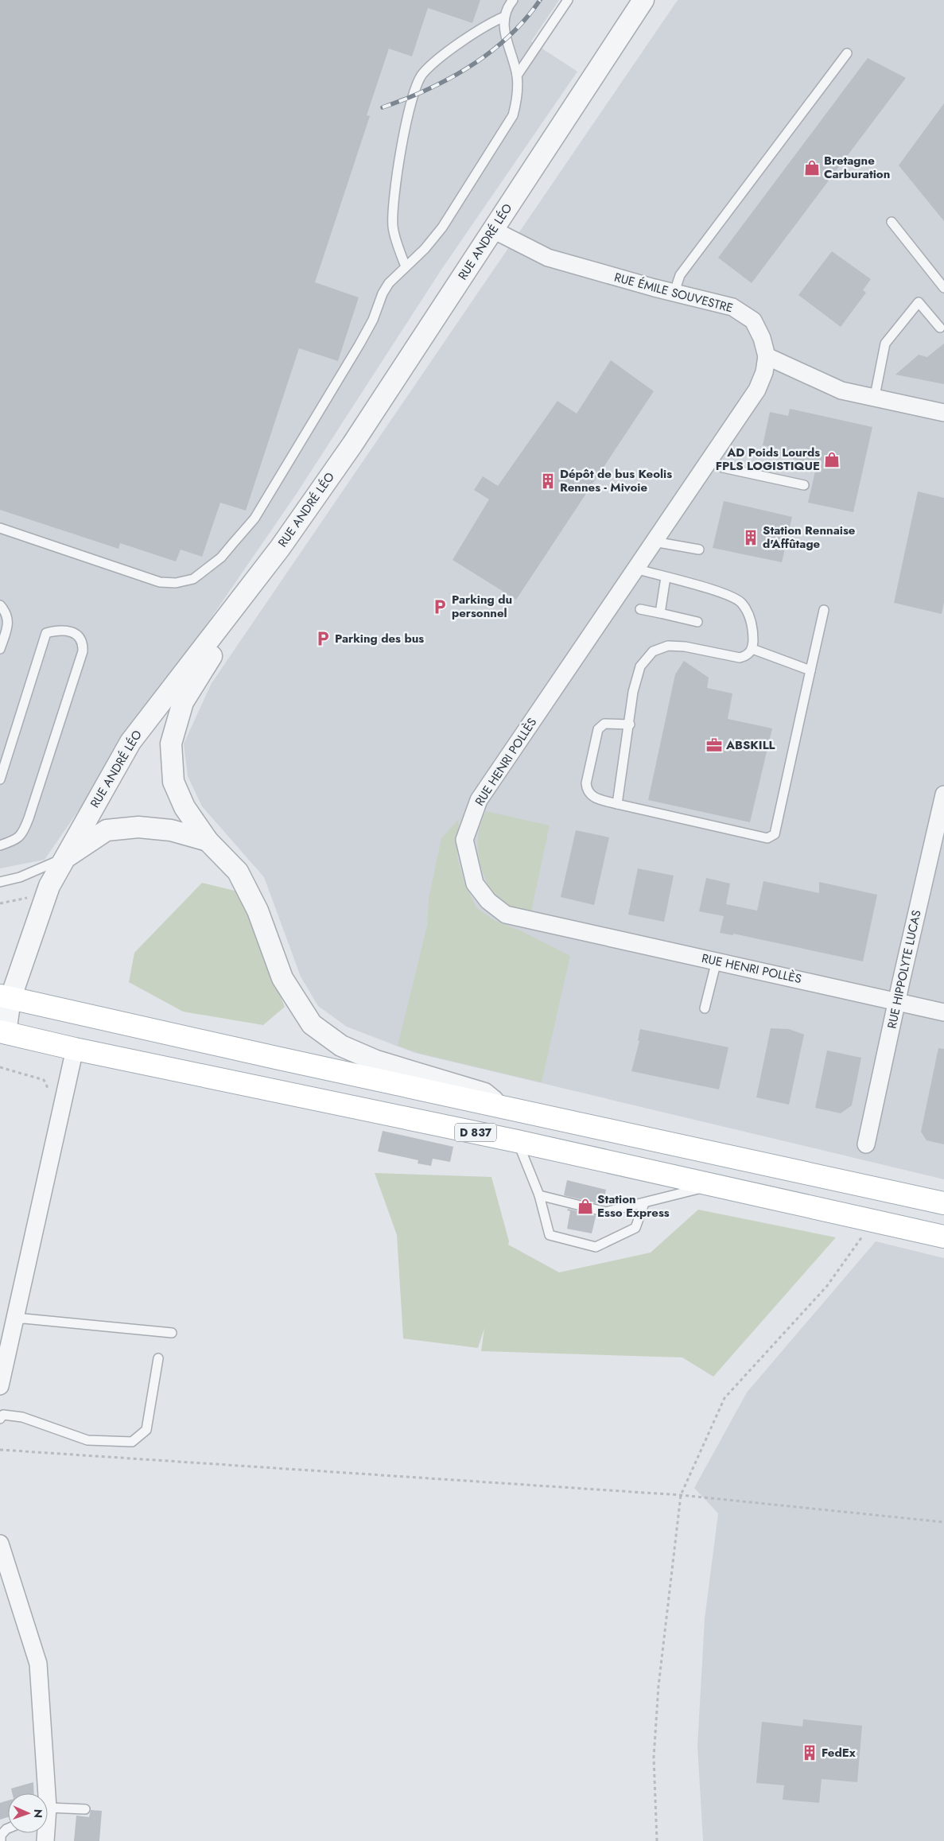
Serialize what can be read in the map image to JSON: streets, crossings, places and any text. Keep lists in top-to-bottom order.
{
  "streets": {
    "main road": ["D 837"],
    "street": [
      "RUE ANDRÉ LÉO",
      "RUE ÉMILE SOUVESTRE",
      "RUE HENRI POLLÈS",
      "RUE HIPPOLYTE LUCAS"
    ]
  },
  "crossings": [
    ["RUE ANDRÉ LÉO", "RUE ÉMILE SOUVESTRE"],
    ["RUE ANDRÉ LÉO", "D 837"],
    ["RUE ÉMILE SOUVESTRE", "RUE HENRI POLLÈS"],
    ["RUE HENRI POLLÈS", "RUE HIPPOLYTE LUCAS"]
  ],
  "places": {
    "shop": ["Bretagne Carburation", "AD Poids Lourds FPLS LOGISTIQUE", "Station Esso Express"],
    "building": ["Dépôt de bus Keolis Rennes - Mivoie", "Station Rennaise d'Affûtage", "FedEx"],
    "parking": ["Parking du personnel", "Parking des bus"],
    "office": ["ABSKILL"]
  },
  "north": "right"
}
